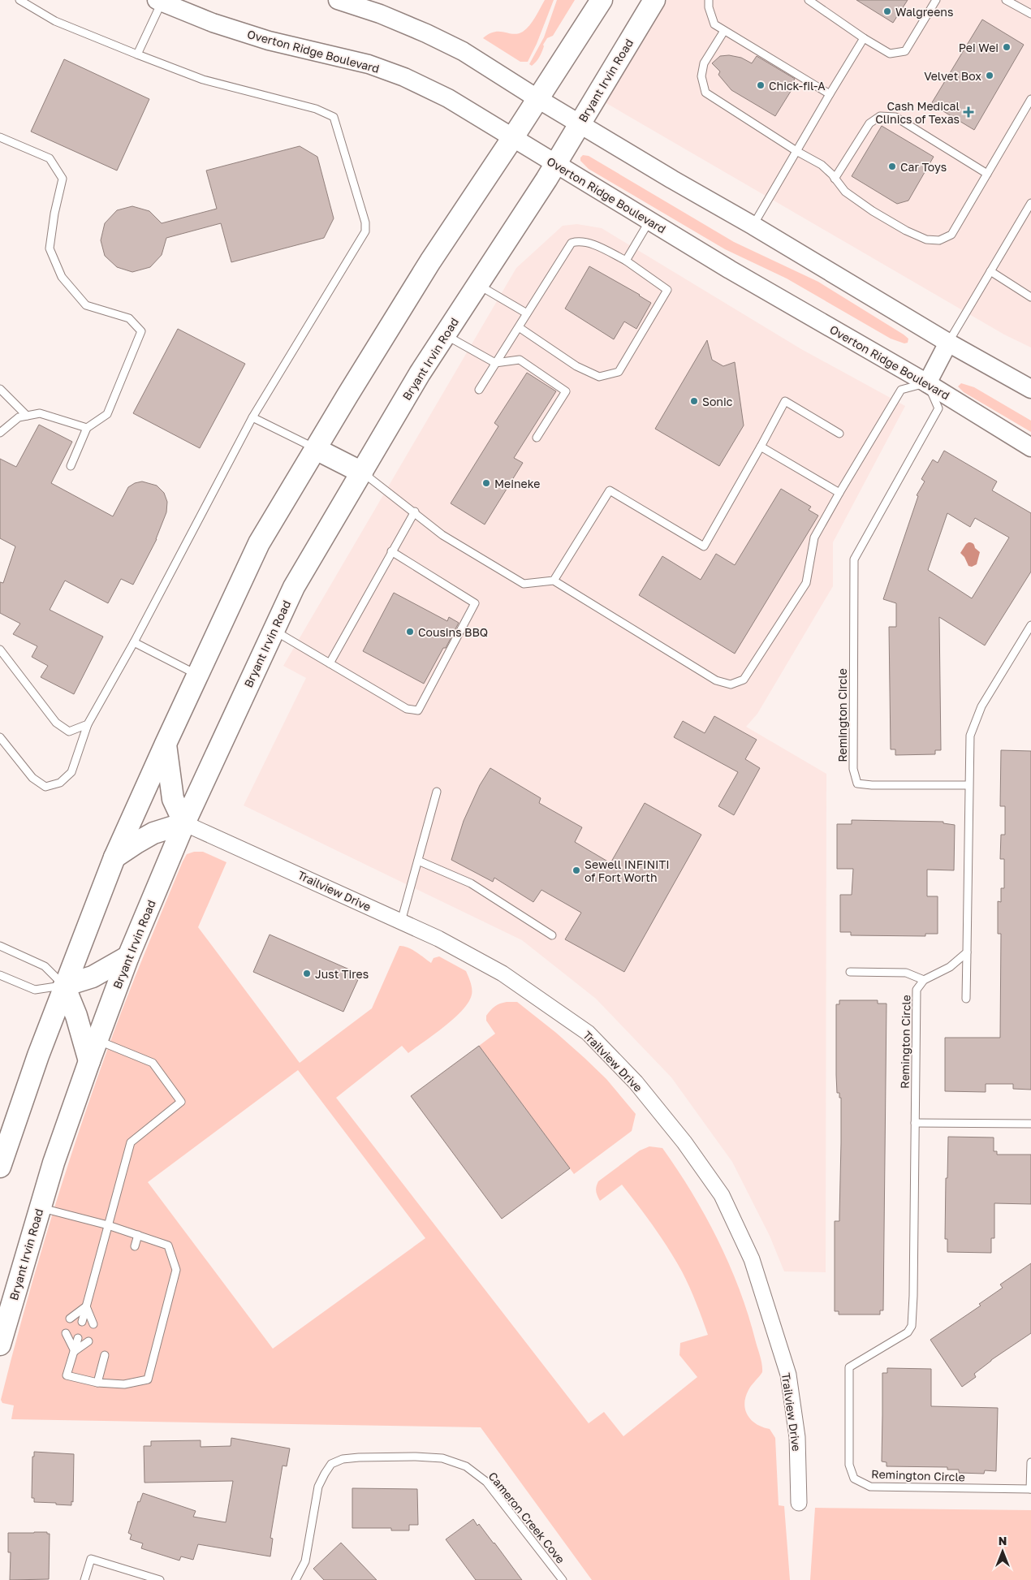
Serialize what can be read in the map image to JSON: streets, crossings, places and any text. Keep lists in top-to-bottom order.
{
  "streets": {
    "main road": ["Bryant Irvin Road"],
    "street": ["Overton Ridge Boulevard", "Trailview Drive"],
    "lane": ["Remington Circle", "Cameron Creek Cove"]
  },
  "crossings": [
    ["Overton Ridge Boulevard", "Bryant Irvin Road"],
    ["Overton Ridge Boulevard", "Remington Circle"],
    ["Bryant Irvin Road", "Trailview Drive"]
  ],
  "places": {
    "other": [
      "Walgreens",
      "Pei Wei",
      "Velvet Box",
      "Chick-fil-A",
      "Car Toys",
      "Sonic",
      "Meineke",
      "Cousins BBQ",
      "Sewell INFINITI of Fort Worth",
      "Just Tires"
    ],
    "health": ["Cash Medical Clinics of Texas"]
  },
  "north": "top"
}
